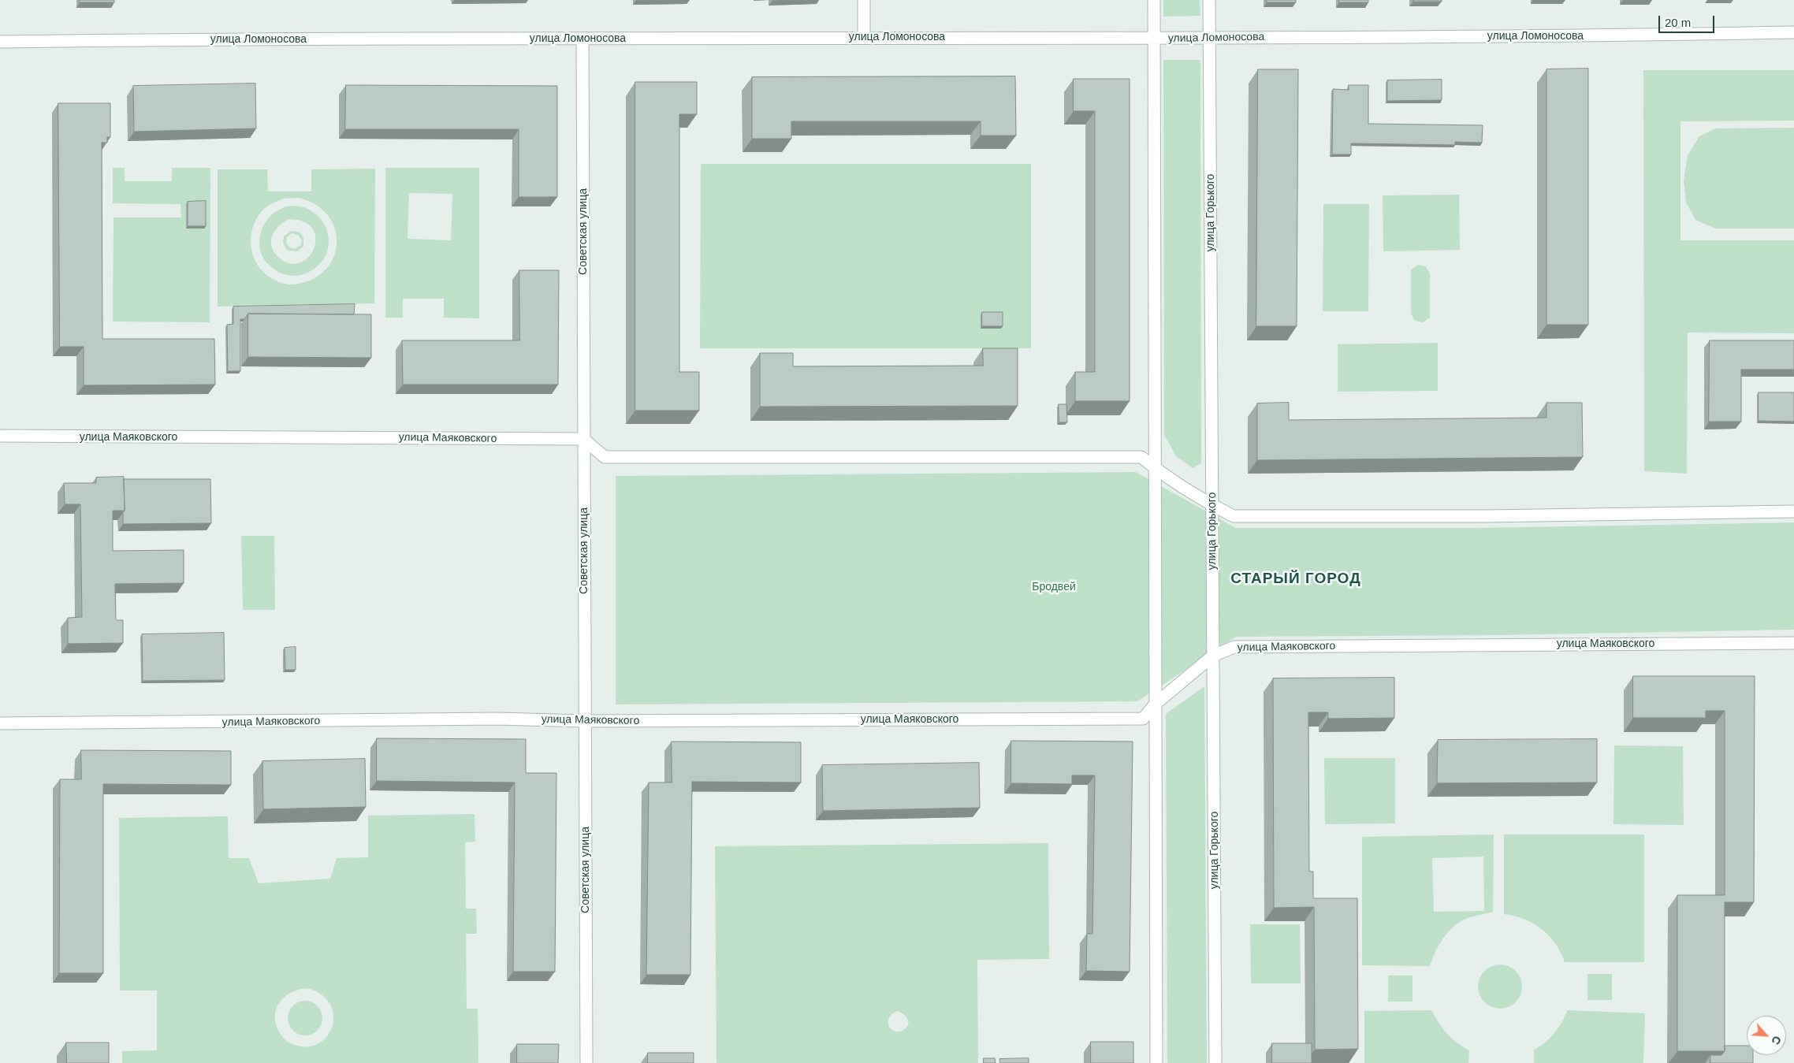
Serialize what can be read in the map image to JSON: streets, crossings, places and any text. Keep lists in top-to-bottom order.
{
  "streets": {
    "street": [
      "улица Ломоносова",
      "улица Горького",
      "Советская улица",
      "улица Маяковского"
    ]
  },
  "crossings": [
    ["улица Ломоносова", "улица Горького"],
    ["улица Ломоносова", "Советская улица"],
    ["улица Горького", "улица Маяковского"],
    ["Советская улица", "улица Маяковского"]
  ],
  "districts": ["СТАРЫЙ ГОРОД"],
  "parks": ["Бродвей"],
  "scale_bar": "20 m",
  "north": "bottom right"
}
